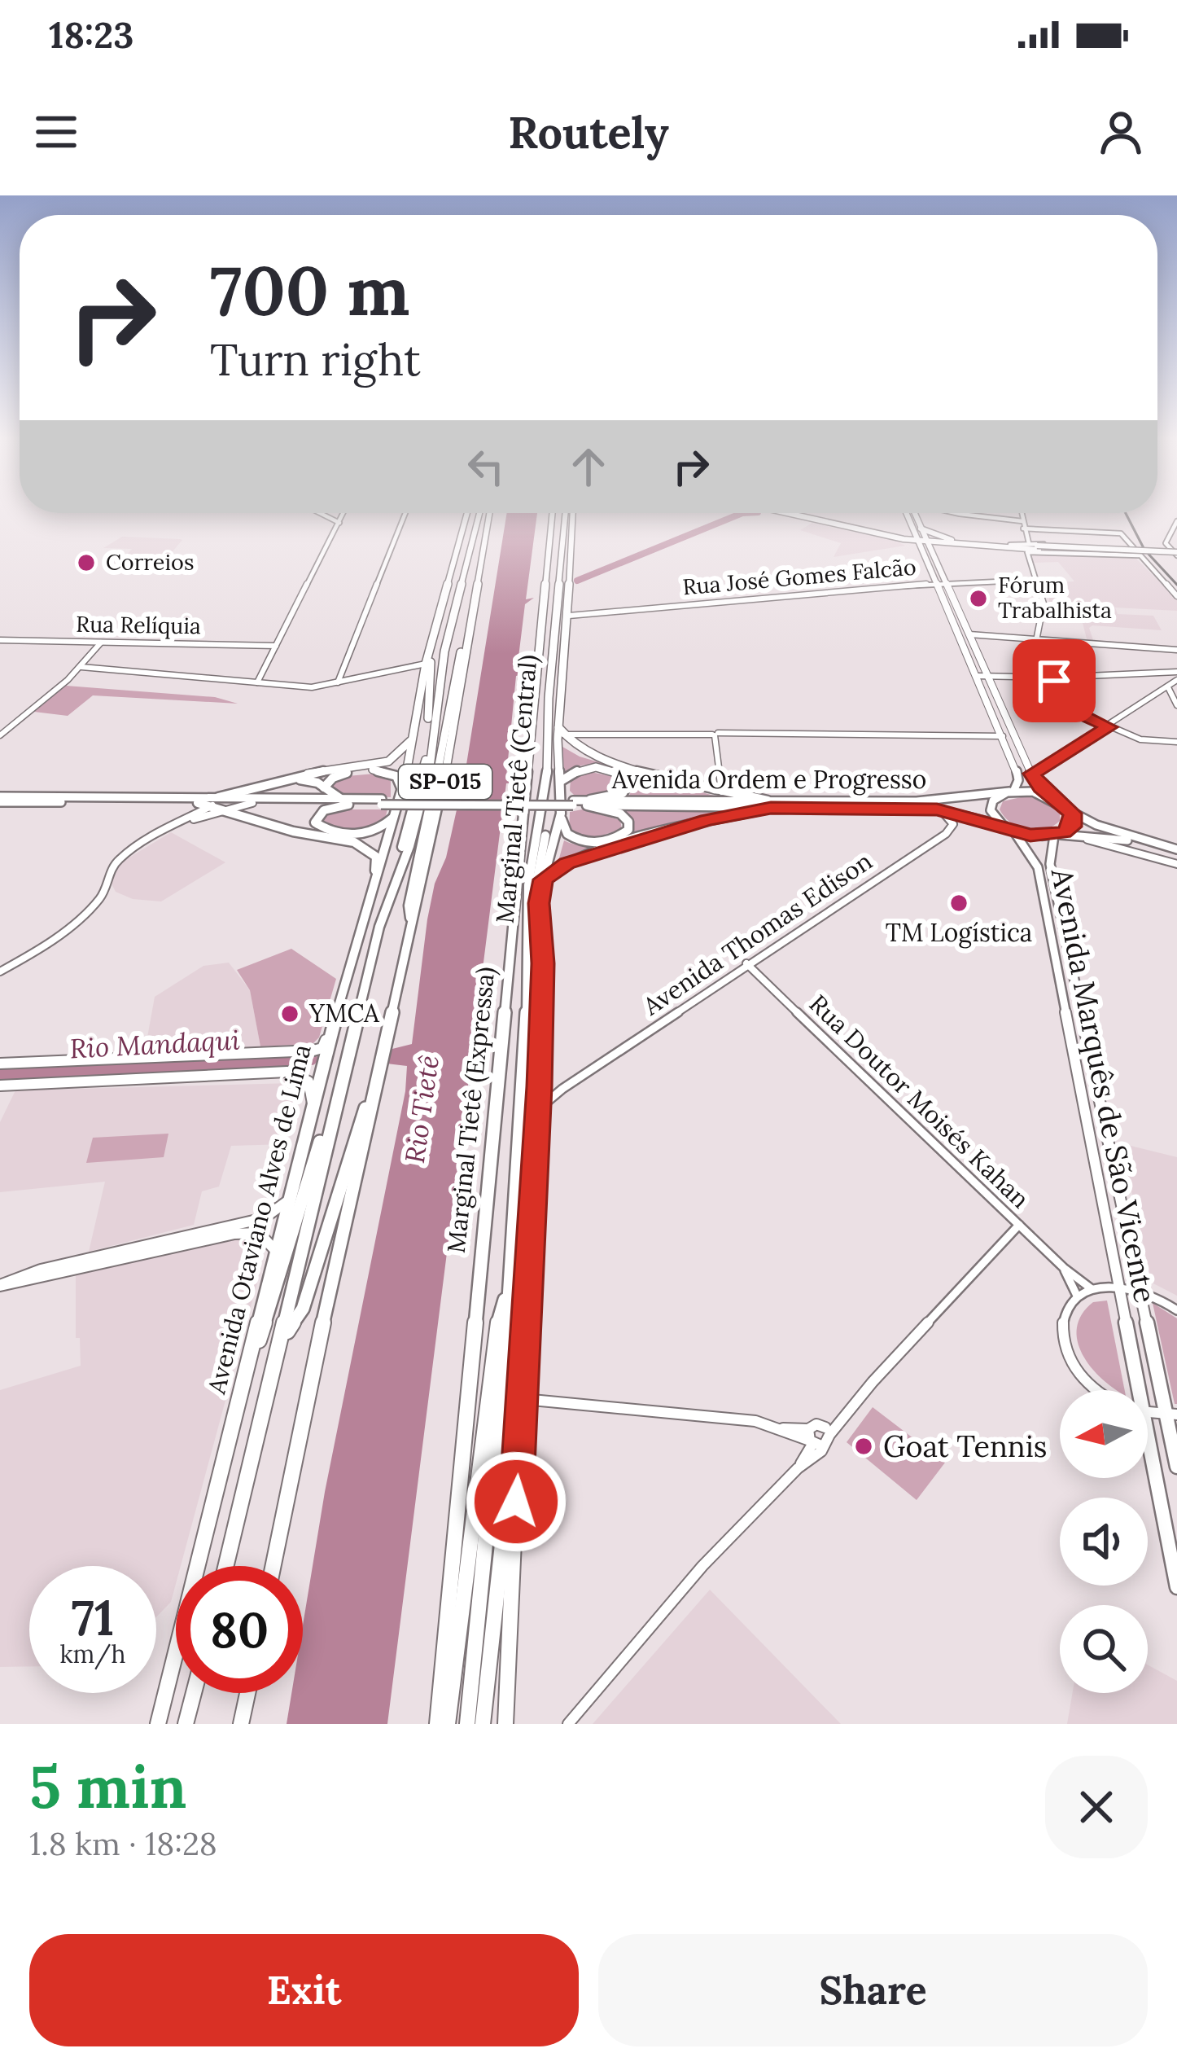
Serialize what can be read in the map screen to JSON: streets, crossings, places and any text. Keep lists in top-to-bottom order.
{
  "streets": {
    "highway": [
      "SP-015",
      "Marginal Tietê (Central)",
      "Marginal Tietê (Expressa)",
      "Avenida Otaviano Alves de Lima"
    ],
    "main road": ["Avenida Ordem e Progresso", "Avenida Marquês de São Vicente"],
    "street": [
      "Rua José Gomes Falcão",
      "Rua Relíquia",
      "Avenida Thomas Edison",
      "Rua Doutor Moisés Kahan"
    ]
  },
  "crossings": [
    ["Avenida Ordem e Progresso", "Avenida Thomas Edison"],
    ["Avenida Ordem e Progresso", "Avenida Marquês de São Vicente"],
    ["Avenida Thomas Edison", "Rua Doutor Moisés Kahan"]
  ],
  "water": ["Rio Mandaqui", "Rio Tietê"],
  "places": [
    "Correios",
    "Fórum Trabalhista",
    "TM Logística",
    "YMCA",
    "Goat Tennis"
  ],
  "north": "left",
  "page": {
    "status": "18:23",
    "header": "Routely",
    "turn": ["700 m", "Turn right"],
    "speed": "71 km/h",
    "limit": "80",
    "heading": ["5 min", "1.8 km · 18:28"],
    "buttons": ["Exit", "Share"]
  }
}
